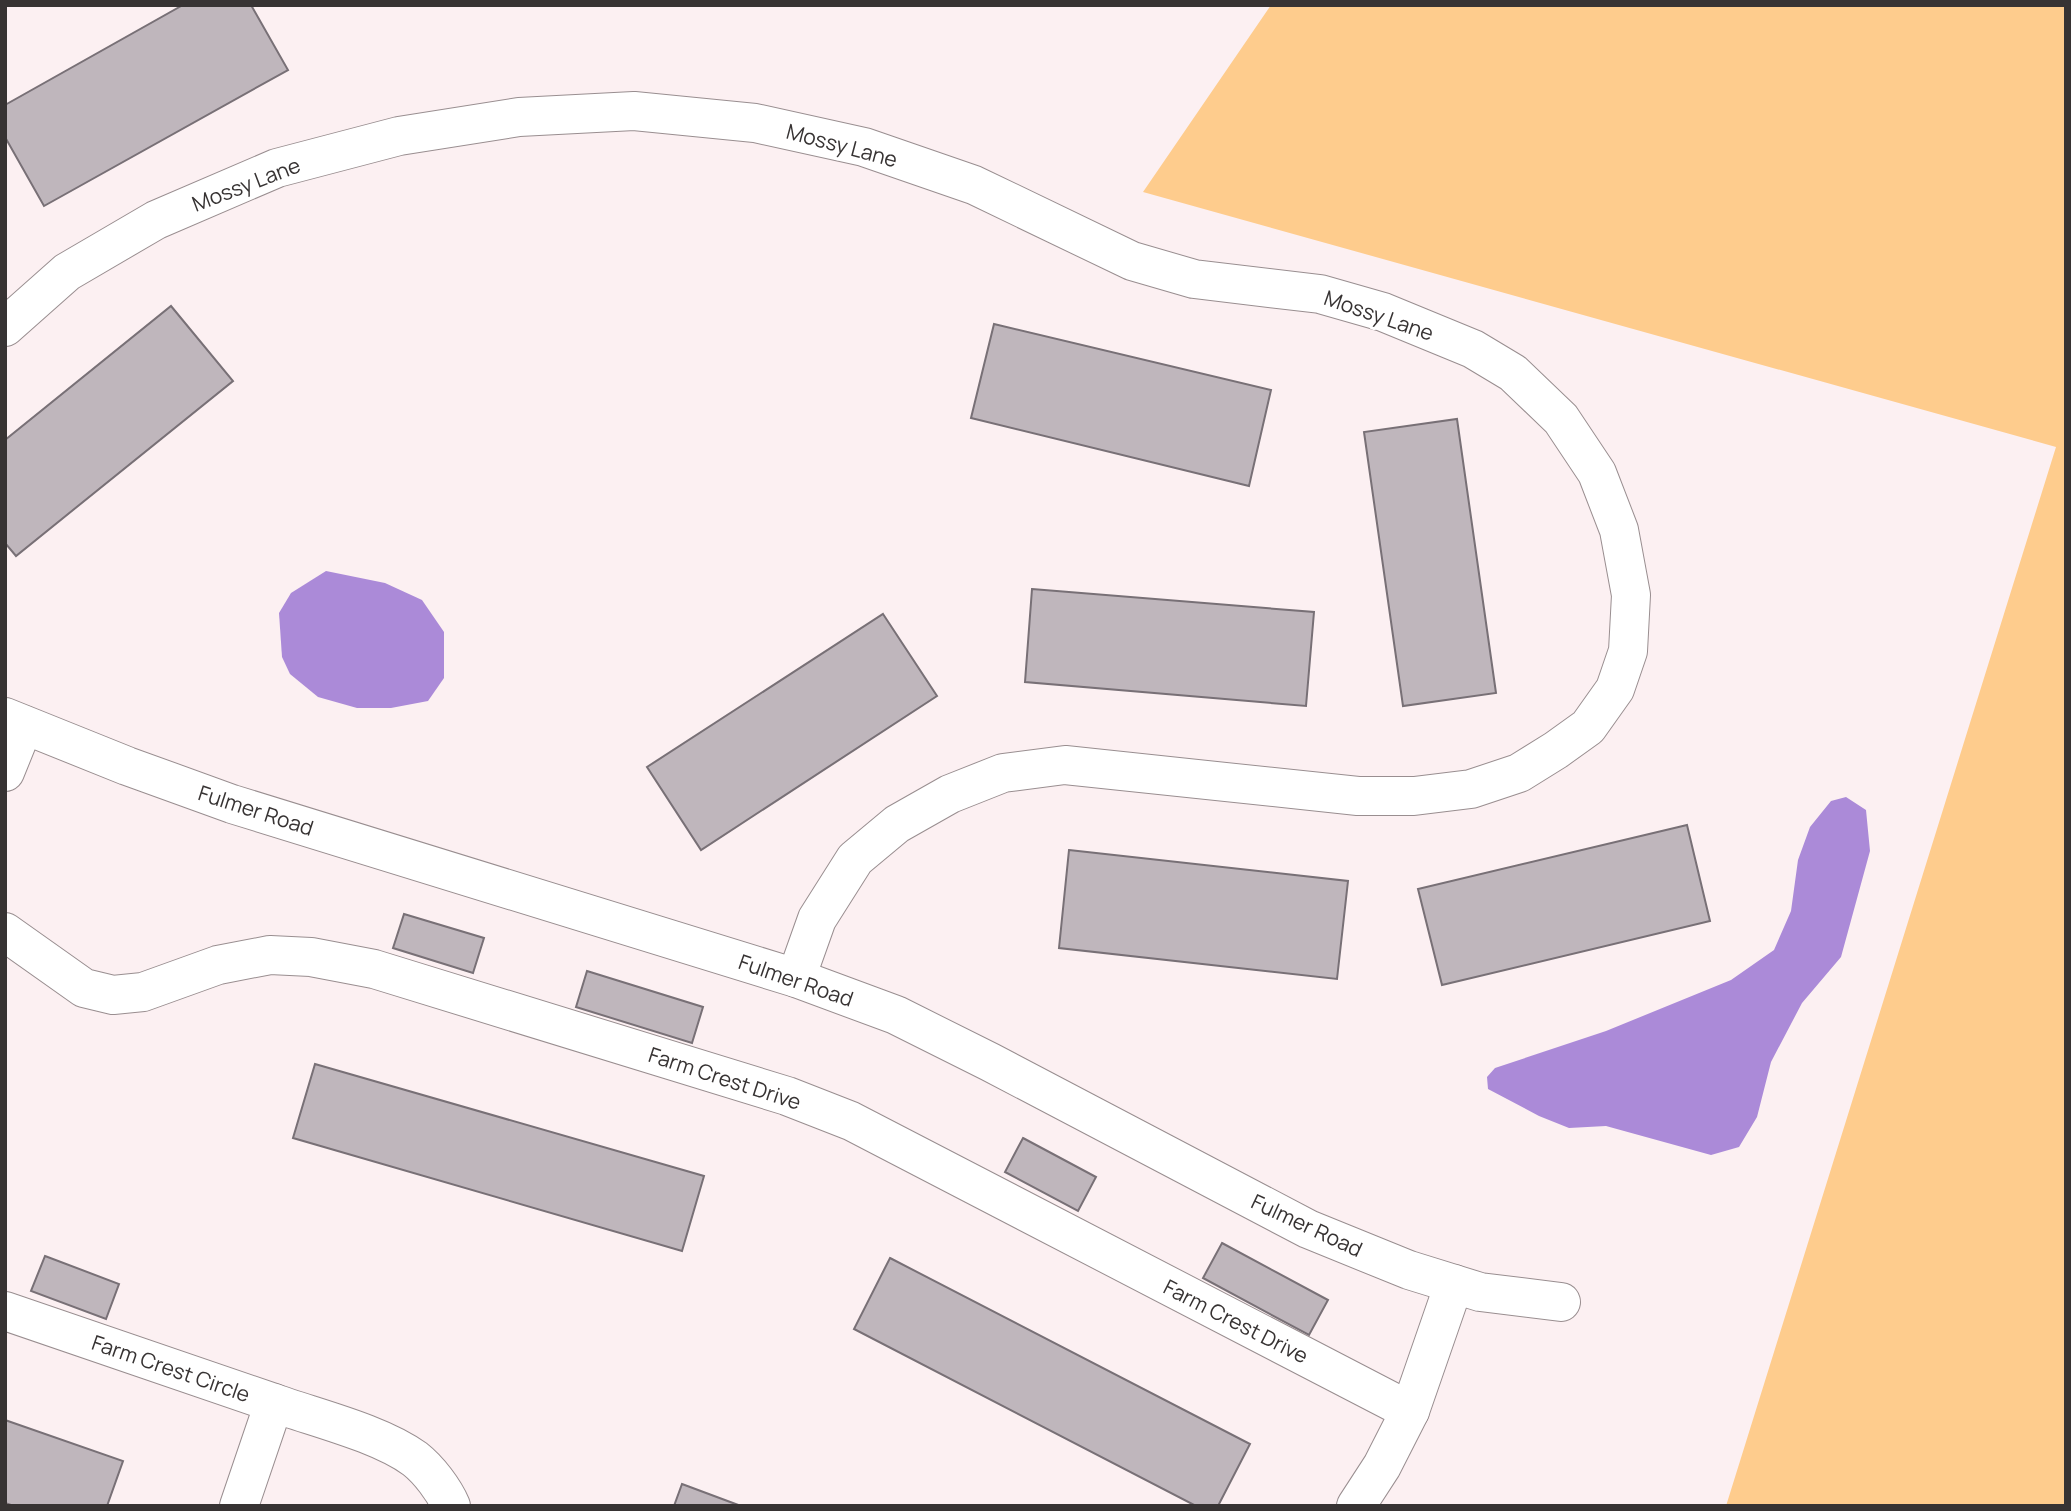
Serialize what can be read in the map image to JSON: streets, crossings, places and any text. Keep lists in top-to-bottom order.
{
  "streets": {
    "street": [
      "Mossy Lane",
      "Fulmer Road",
      "Farm Crest Drive",
      "Farm Crest Circle"
    ]
  },
  "crossings": [
    ["Mossy Lane", "Fulmer Road"]
  ]
}
